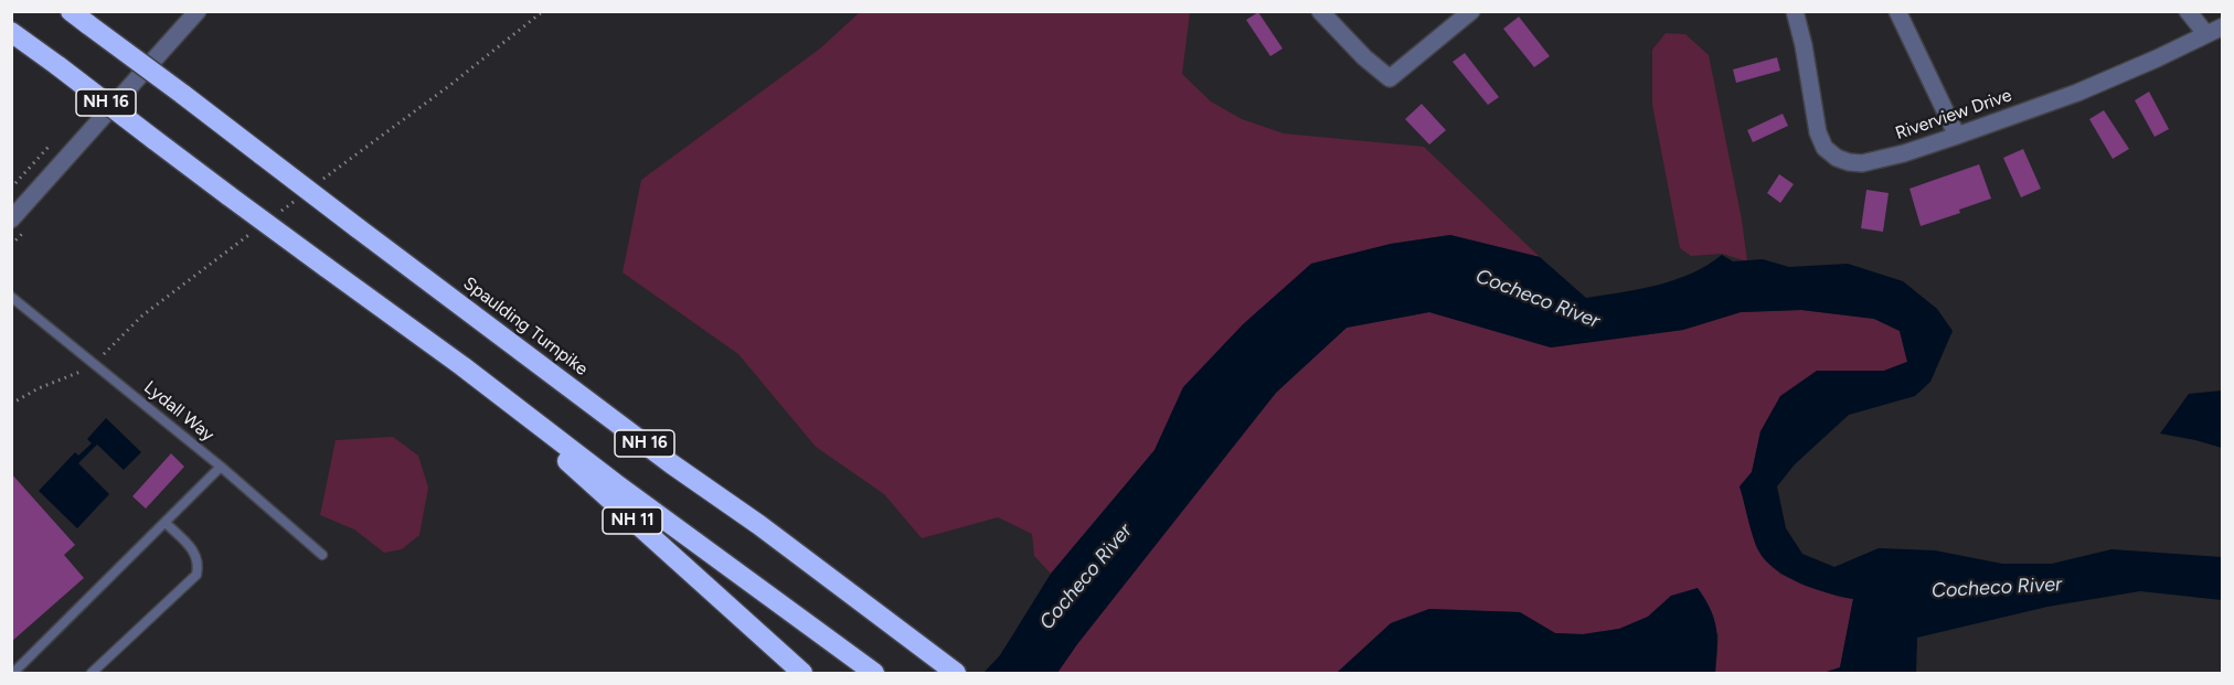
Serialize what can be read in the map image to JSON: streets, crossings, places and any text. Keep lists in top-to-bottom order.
{
  "streets": {
    "highway": ["NH 16", "Spaulding Turnpike", "NH 11"],
    "street": ["Riverview Drive"],
    "lane": ["Lydall Way"]
  },
  "crossings": [
    ["NH 16", "NH 11"]
  ],
  "water": ["Cocheco River"]
}
